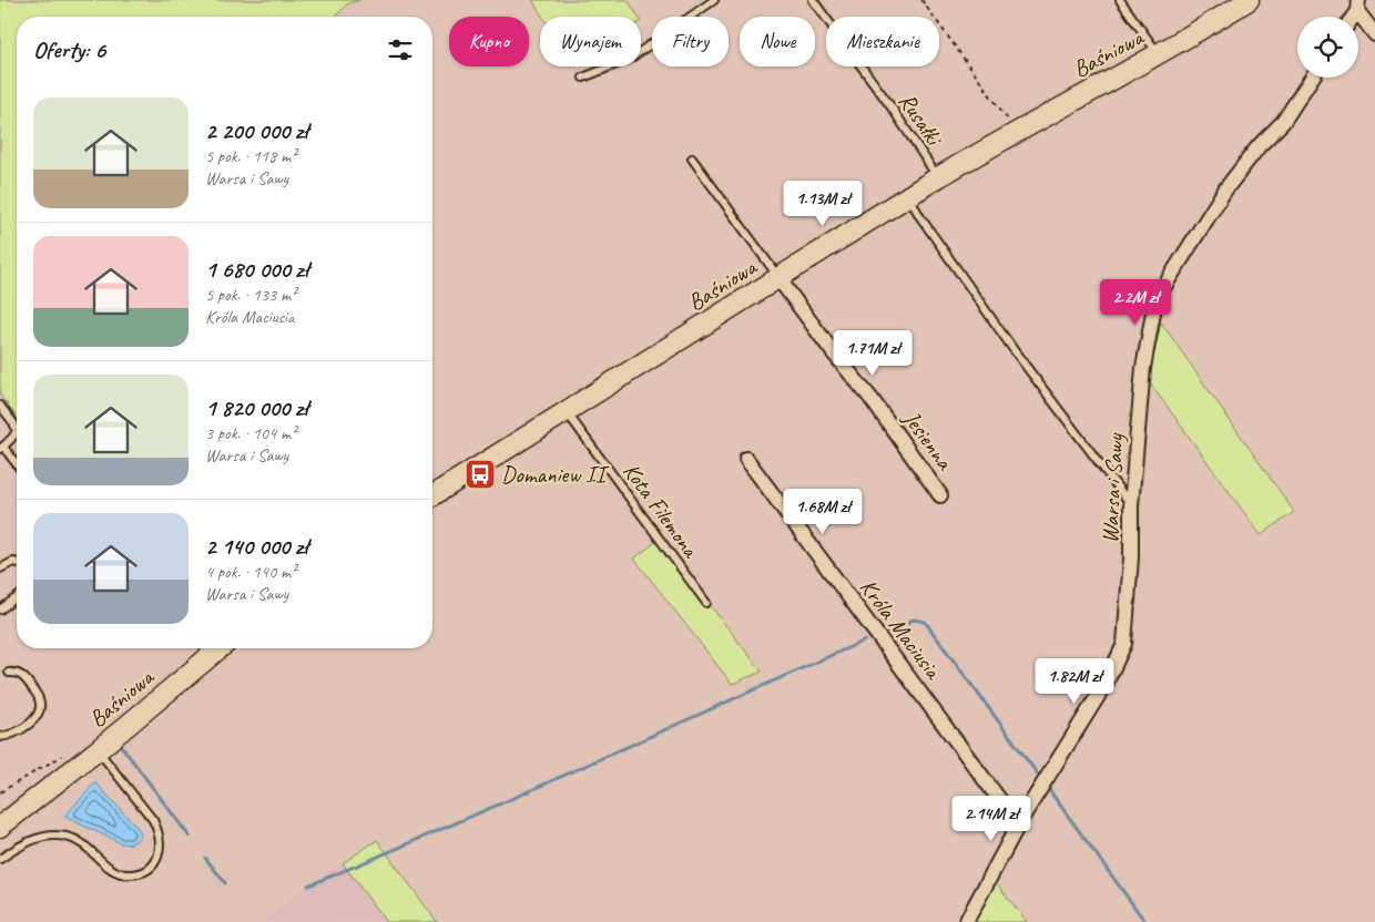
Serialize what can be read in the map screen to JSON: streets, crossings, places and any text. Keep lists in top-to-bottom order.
{
  "streets": {
    "main road": ["Baśniowa"],
    "street": ["Jesienna", "Warsa i Sawy", "Króla Maciusia"],
    "lane": ["Rusałki", "Kota Filemona"]
  },
  "crossings": [
    ["Baśniowa", "Rusałki"],
    ["Baśniowa", "Jesienna"],
    ["Baśniowa", "Kota Filemona"],
    ["Warsa i Sawy", "Króla Maciusia"]
  ],
  "places": {
    "bus stop": ["Domaniew II"]
  },
  "page": {
    "chip": [
      "Kupno",
      "Wynajem",
      "Filtry",
      "Nowe",
      "Mieszkanie"
    ],
    "heading": "Oferty: 6",
    "list": [
      {
        "name": "2 200 000 zł",
        "note": "5 pok. · 118 m² · Warsa i Sawy"
      },
      {
        "name": "1 680 000 zł",
        "note": "5 pok. · 133 m² · Króla Maciusia"
      },
      {
        "name": "1 820 000 zł",
        "note": "3 pok. · 104 m² · Warsa i Sawy"
      },
      {
        "name": "2 140 000 zł",
        "note": "4 pok. · 140 m² · Warsa i Sawy"
      }
    ],
    "price": [
      "1.13M zł",
      "2.2M zł",
      "1.71M zł",
      "1.68M zł",
      "1.82M zł",
      "2.14M zł"
    ]
  }
}
